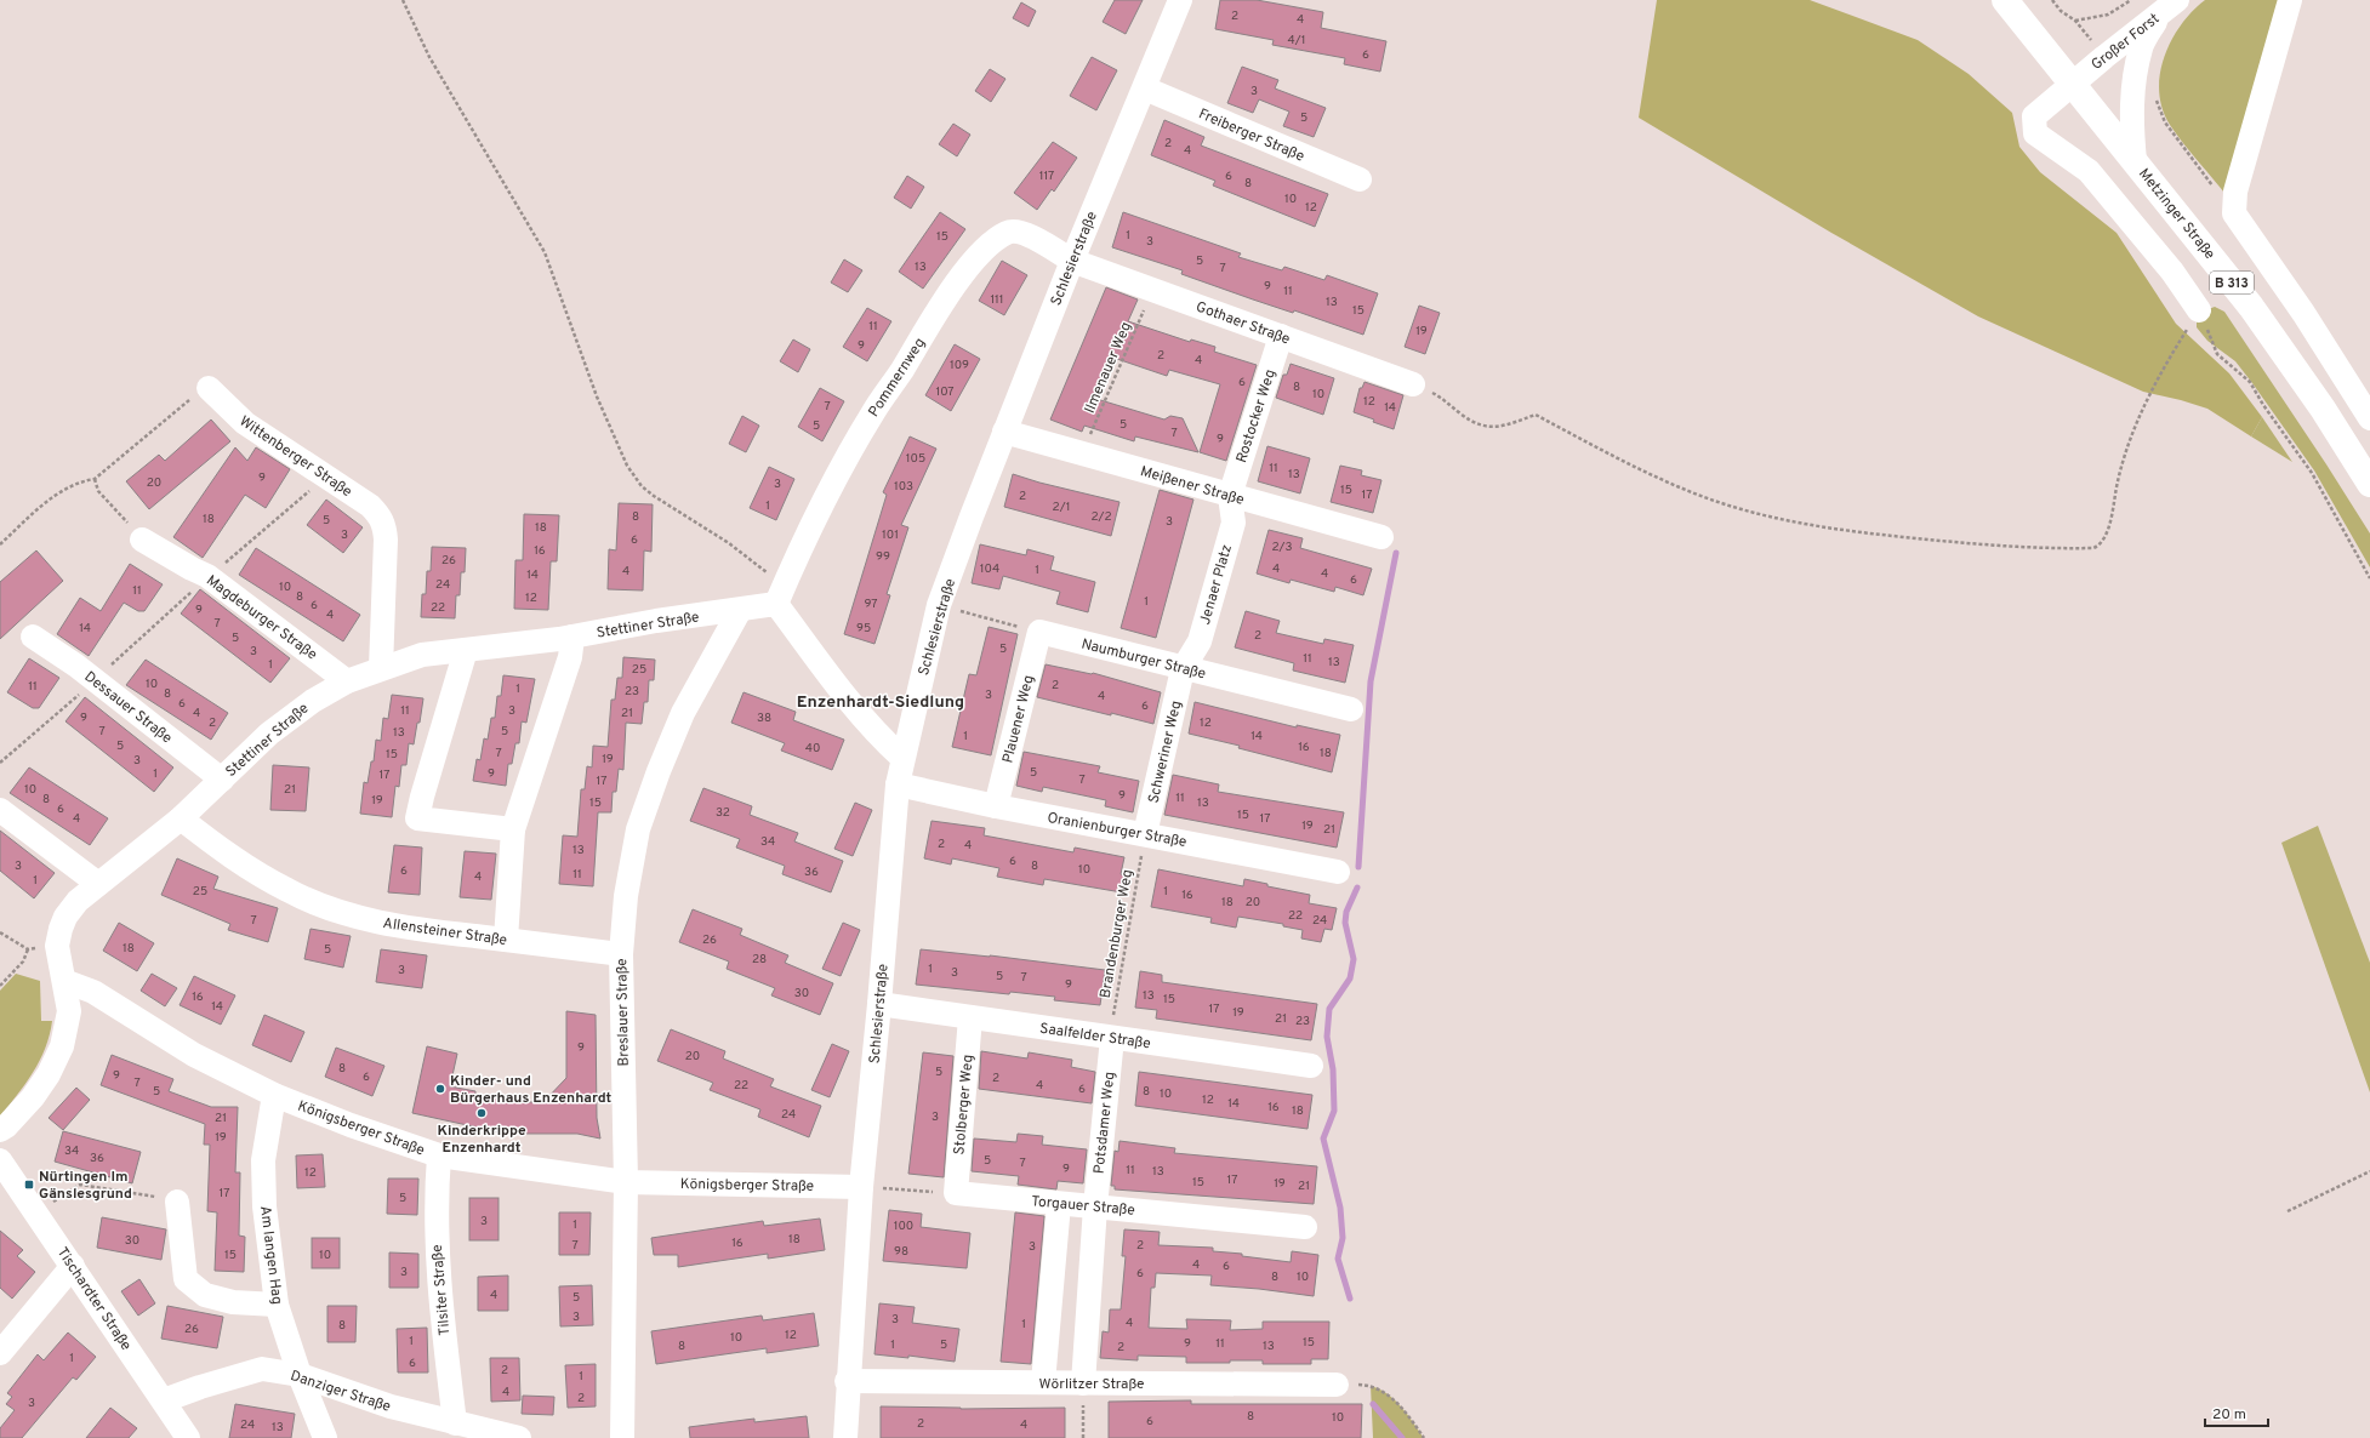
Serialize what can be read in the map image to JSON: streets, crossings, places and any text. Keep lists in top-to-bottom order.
{
  "streets": {
    "main road": ["Metzinger Straße", "B 313"],
    "street": [
      "Großer Forst",
      "Freiberger Straße",
      "Schlesierstraße",
      "Gothaer Straße",
      "Pommernweg",
      "Rostocker Weg",
      "Wittenberger Straße",
      "Meißener Straße",
      "Jenaer Platz",
      "Magdeburger Straße",
      "Stettiner Straße",
      "Naumburger Straße",
      "Dessauer Straße",
      "Plauener Weg",
      "Schweriner Weg",
      "Oranienburger Straße",
      "Allensteiner Straße",
      "Breslauer Straße",
      "Saalfelder Straße",
      "Stolberger Weg",
      "Potsdamer Weg",
      "Königsberger Straße",
      "Torgauer Straße",
      "Am langen Hag",
      "Tilsiter Straße",
      "Tischardter Straße",
      "Wörlitzer Straße",
      "Danziger Straße"
    ],
    "path": ["Ilmenauer Weg", "Brandenburger Weg"]
  },
  "crossings": [
    ["Großer Forst", "Metzinger Straße"],
    ["Freiberger Straße", "Schlesierstraße"],
    ["Schlesierstraße", "Gothaer Straße"],
    ["Schlesierstraße", "Pommernweg"],
    ["Schlesierstraße", "Meißener Straße"],
    ["Schlesierstraße", "Oranienburger Straße"],
    ["Schlesierstraße", "Saalfelder Straße"],
    ["Schlesierstraße", "Königsberger Straße"],
    ["Schlesierstraße", "Wörlitzer Straße"],
    ["Gothaer Straße", "Ilmenauer Weg"],
    ["Gothaer Straße", "Pommernweg"],
    ["Gothaer Straße", "Rostocker Weg"],
    ["Ilmenauer Weg", "Meißener Straße"],
    ["Pommernweg", "Stettiner Straße"],
    ["Rostocker Weg", "Meißener Straße"],
    ["Rostocker Weg", "Jenaer Platz"],
    ["Wittenberger Straße", "Stettiner Straße"],
    ["Meißener Straße", "Jenaer Platz"],
    ["Jenaer Platz", "Naumburger Straße"],
    ["Jenaer Platz", "Schweriner Weg"],
    ["Magdeburger Straße", "Stettiner Straße"],
    ["Stettiner Straße", "Dessauer Straße"],
    ["Stettiner Straße", "Allensteiner Straße"],
    ["Stettiner Straße", "Breslauer Straße"],
    ["Stettiner Straße", "Königsberger Straße"],
    ["Naumburger Straße", "Plauener Weg"],
    ["Naumburger Straße", "Schweriner Weg"],
    ["Plauener Weg", "Oranienburger Straße"],
    ["Schweriner Weg", "Oranienburger Straße"],
    ["Schweriner Weg", "Brandenburger Weg"],
    ["Oranienburger Straße", "Brandenburger Weg"],
    ["Allensteiner Straße", "Breslauer Straße"],
    ["Brandenburger Weg", "Saalfelder Straße"],
    ["Brandenburger Weg", "Potsdamer Weg"],
    ["Breslauer Straße", "Königsberger Straße"],
    ["Saalfelder Straße", "Stolberger Weg"],
    ["Saalfelder Straße", "Potsdamer Weg"],
    ["Stolberger Weg", "Torgauer Straße"],
    ["Potsdamer Weg", "Torgauer Straße"],
    ["Potsdamer Weg", "Wörlitzer Straße"],
    ["Königsberger Straße", "Am langen Hag"],
    ["Königsberger Straße", "Tilsiter Straße"],
    ["Am langen Hag", "Danziger Straße"],
    ["Tilsiter Straße", "Danziger Straße"],
    ["Tischardter Straße", "Danziger Straße"]
  ],
  "districts": ["Enzenhardt-Siedlung"],
  "places": {
    "other": ["Kinder- und Bürgerhaus Enzenhardt", "Kinderkrippe Enzenhardt"],
    "transit": ["Nürtingen Im Gänslesgrund"]
  },
  "house_numbers": [
    "2",
    "4",
    "4/1",
    "6",
    "3",
    "5",
    "2",
    "4",
    "117",
    "6",
    "8",
    "10",
    "12",
    "1",
    "15",
    "3",
    "5",
    "13",
    "7",
    "9",
    "11",
    "111",
    "13",
    "15",
    "11",
    "19",
    "9",
    "2",
    "4",
    "109",
    "6",
    "8",
    "107",
    "10",
    "12",
    "7",
    "14",
    "5",
    "5",
    "7",
    "9",
    "105",
    "11",
    "13",
    "9",
    "20",
    "3",
    "103",
    "15",
    "17",
    "2",
    "1",
    "2/1",
    "8",
    "2/2",
    "18",
    "5",
    "3",
    "18",
    "3",
    "101",
    "6",
    "2/3",
    "16",
    "99",
    "26",
    "104",
    "4",
    "1",
    "4",
    "4",
    "14",
    "6",
    "24",
    "10",
    "11",
    "8",
    "12",
    "1",
    "97",
    "6",
    "22",
    "9",
    "4",
    "7",
    "14",
    "95",
    "2",
    "5",
    "5",
    "3",
    "11",
    "13",
    "1",
    "25",
    "10",
    "2",
    "11",
    "1",
    "23",
    "8",
    "3",
    "4",
    "6",
    "6",
    "11",
    "3",
    "4",
    "21",
    "9",
    "38",
    "2",
    "12",
    "7",
    "5",
    "13",
    "1",
    "14",
    "5",
    "16",
    "40",
    "7",
    "18",
    "15",
    "19",
    "3",
    "5",
    "1",
    "9",
    "17",
    "7",
    "17",
    "10",
    "21",
    "9",
    "11",
    "8",
    "19",
    "15",
    "13",
    "6",
    "32",
    "15",
    "4",
    "17",
    "19",
    "21",
    "34",
    "2",
    "4",
    "13",
    "6",
    "3",
    "8",
    "10",
    "6",
    "36",
    "11",
    "4",
    "1",
    "25",
    "1",
    "16",
    "18",
    "20",
    "22",
    "7",
    "24",
    "26",
    "18",
    "5",
    "28",
    "1",
    "3",
    "3",
    "5",
    "7",
    "9",
    "30",
    "13",
    "16",
    "15",
    "14",
    "17",
    "19",
    "21",
    "23",
    "9",
    "20",
    "8",
    "5",
    "9",
    "6",
    "2",
    "7",
    "22",
    "4",
    "6",
    "5",
    "8",
    "10",
    "12",
    "14",
    "16",
    "18",
    "24",
    "3",
    "21",
    "19",
    "34",
    "36",
    "5",
    "7",
    "9",
    "11",
    "13",
    "12",
    "17",
    "15",
    "19",
    "21",
    "17",
    "5",
    "3",
    "1",
    "100",
    "18",
    "30",
    "16",
    "7",
    "2",
    "3",
    "98",
    "15",
    "10",
    "4",
    "6",
    "3",
    "6",
    "8",
    "10",
    "4",
    "5",
    "3",
    "3",
    "4",
    "1",
    "8",
    "26",
    "12",
    "10",
    "1",
    "15",
    "9",
    "11",
    "1",
    "5",
    "8",
    "13",
    "2",
    "1",
    "6",
    "2",
    "1",
    "4",
    "2",
    "3",
    "8",
    "10",
    "6",
    "2",
    "24",
    "4",
    "13"
  ],
  "scale_bar": "20 m"
}
